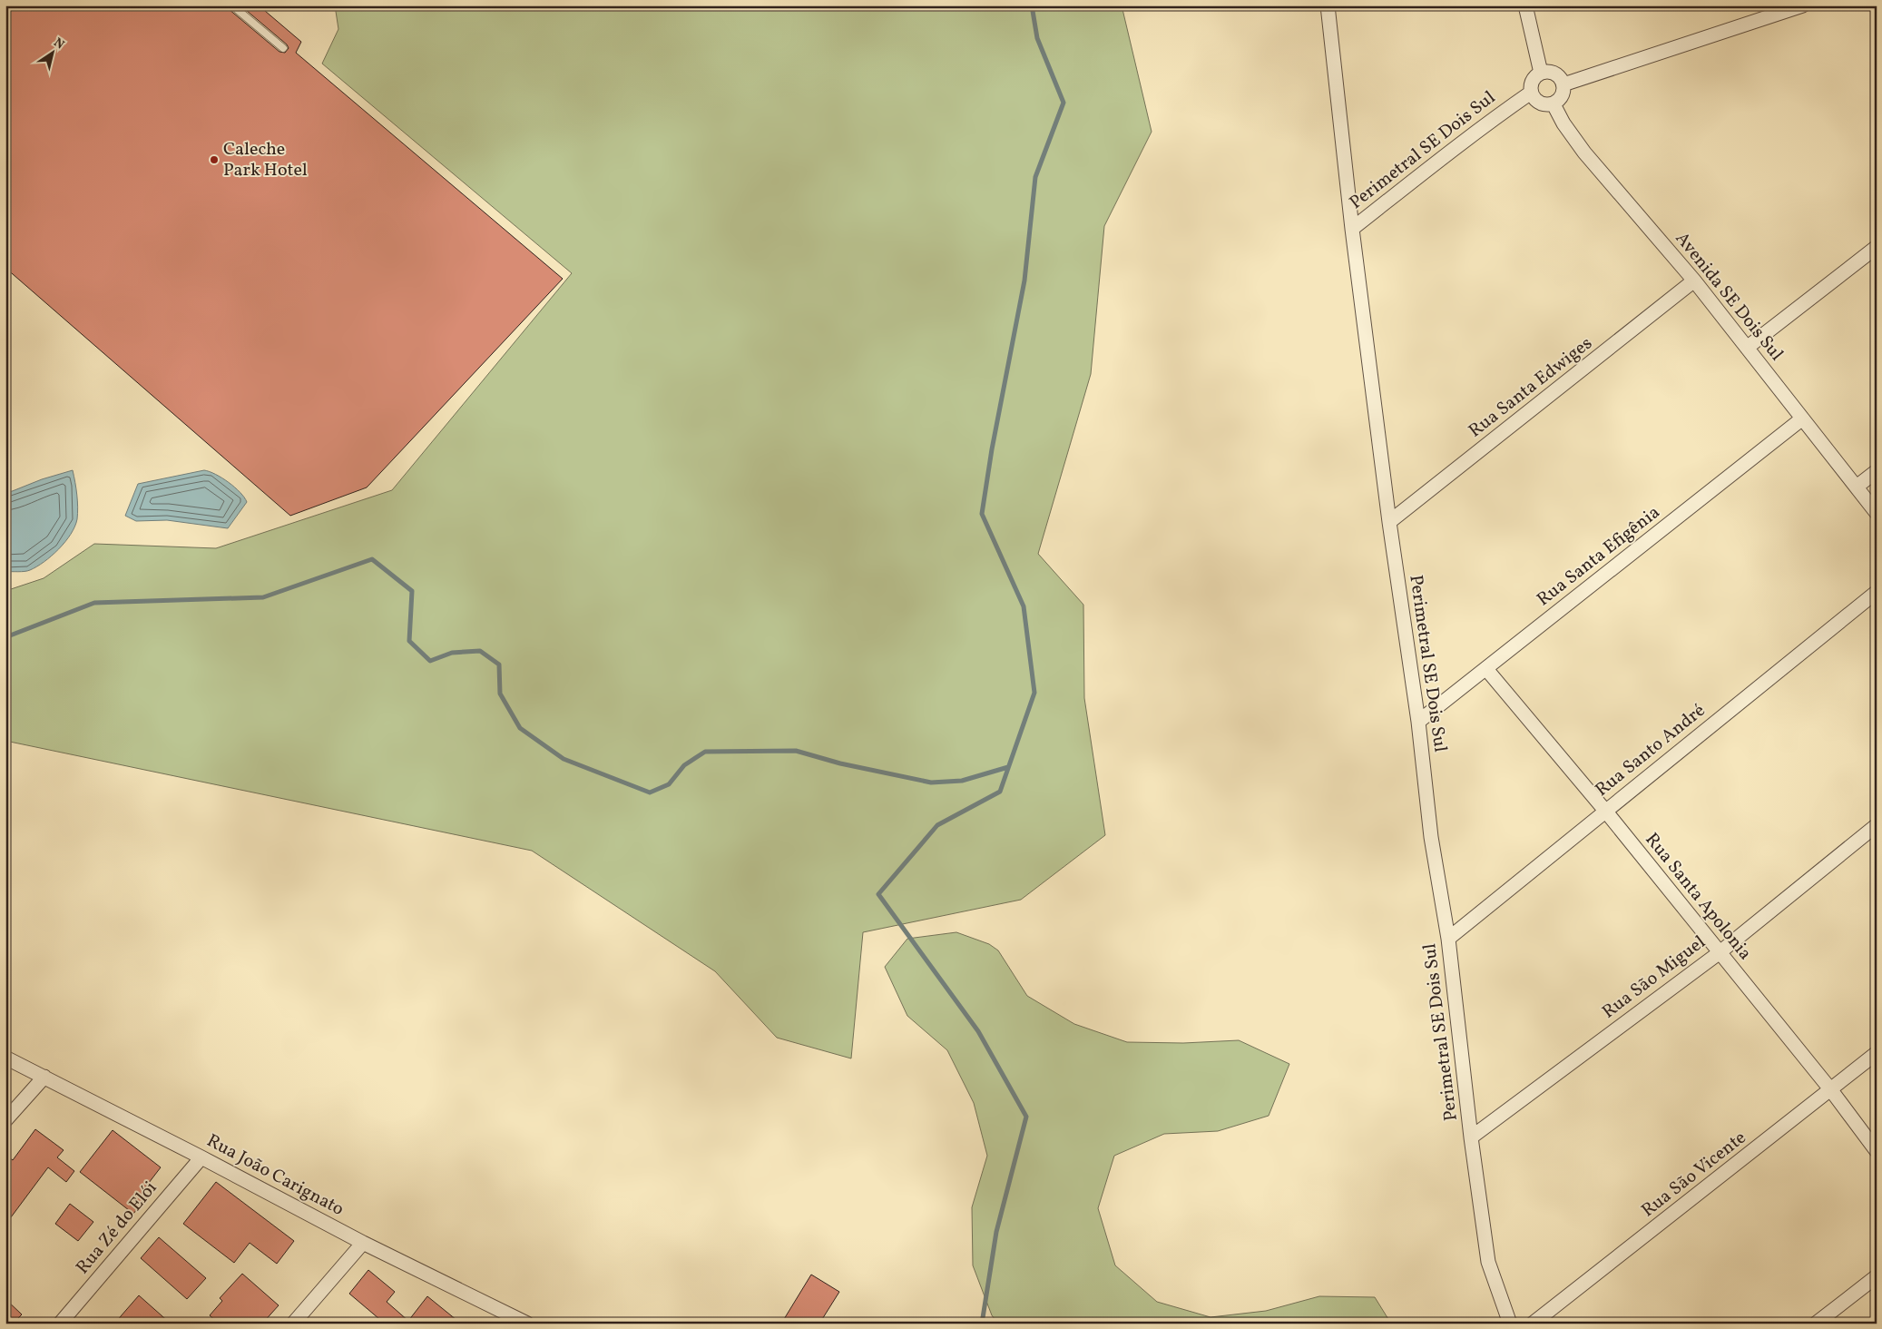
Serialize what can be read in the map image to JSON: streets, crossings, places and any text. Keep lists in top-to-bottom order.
{
  "streets": {
    "street": [
      "Perimetral SE Dois Sul",
      "Avenida SE Dois Sul",
      "Rua Santa Edwiges",
      "Rua Santa Efigênia",
      "Rua Santo André",
      "Rua Santa Apolonia",
      "Rua São Miguel",
      "Rua São Vicente",
      "Rua João Carignato",
      "Rua Zé do Elói"
    ]
  },
  "crossings": [
    ["Perimetral SE Dois Sul", "Avenida SE Dois Sul"],
    ["Perimetral SE Dois Sul", "Rua Santa Edwiges"],
    ["Perimetral SE Dois Sul", "Rua Santa Efigênia"],
    ["Perimetral SE Dois Sul", "Rua Santo André"],
    ["Perimetral SE Dois Sul", "Rua São Miguel"],
    ["Avenida SE Dois Sul", "Rua Santa Edwiges"],
    ["Avenida SE Dois Sul", "Rua Santa Efigênia"],
    ["Rua Santa Efigênia", "Rua Santa Apolonia"],
    ["Rua Santo André", "Rua Santa Apolonia"],
    ["Rua Santa Apolonia", "Rua São Miguel"],
    ["Rua Santa Apolonia", "Rua São Vicente"],
    ["Rua João Carignato", "Rua Zé do Elói"]
  ],
  "places": ["Caleche Park Hotel"],
  "north": "top right"
}
